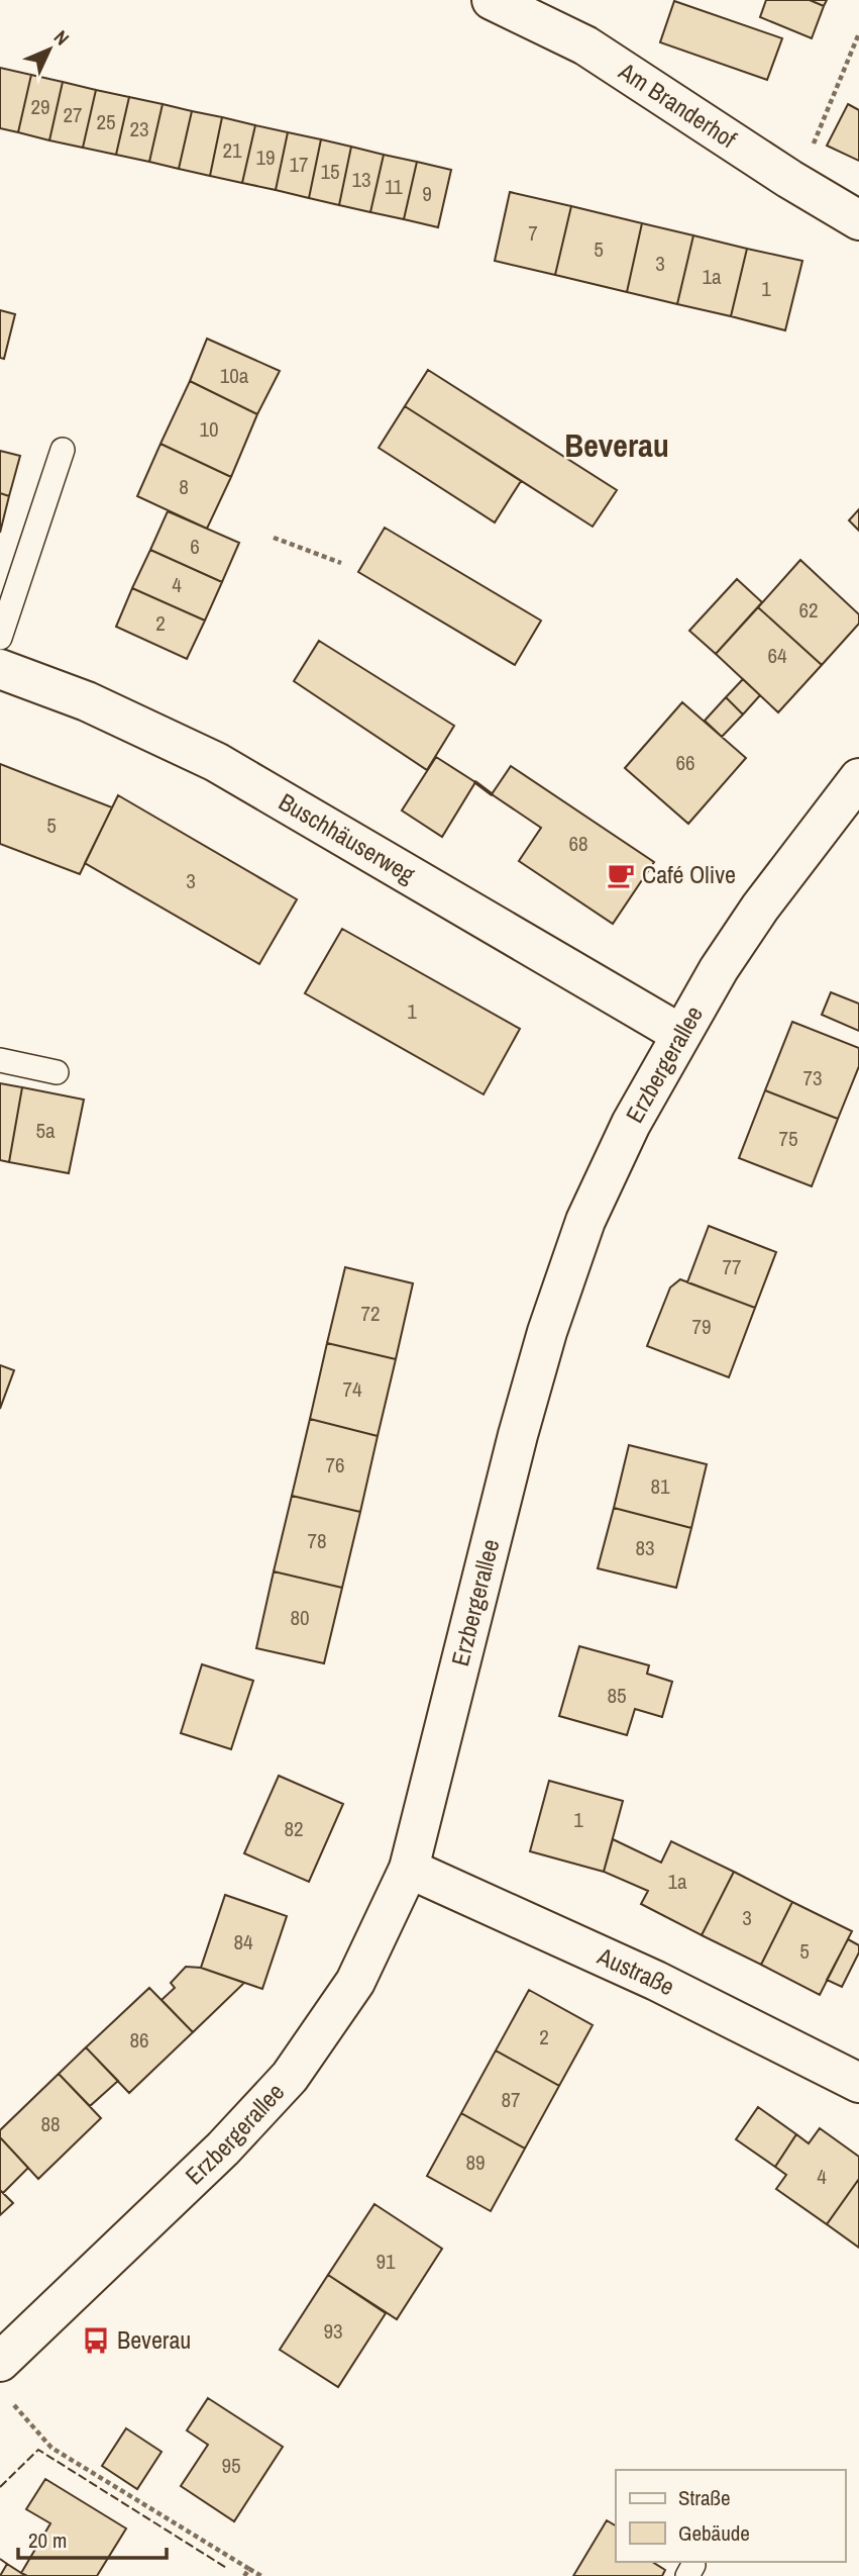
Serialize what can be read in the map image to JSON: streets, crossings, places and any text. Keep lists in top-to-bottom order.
{
  "streets": {
    "street": [
      "Am Branderhof",
      "Buschhäuserweg",
      "Erzbergerallee",
      "Austraße"
    ]
  },
  "crossings": [
    ["Buschhäuserweg", "Erzbergerallee"],
    ["Erzbergerallee", "Austraße"]
  ],
  "districts": ["Beverau"],
  "places": {
    "cafe": ["Café Olive"],
    "bus stop": ["Beverau"]
  },
  "house_numbers": [
    "29",
    "27",
    "25",
    "23",
    "21",
    "19",
    "17",
    "15",
    "13",
    "11",
    "9",
    "7",
    "5",
    "3",
    "1a",
    "1",
    "10a",
    "10",
    "8",
    "6",
    "4",
    "62",
    "2",
    "64",
    "66",
    "5",
    "68",
    "3",
    "1",
    "73",
    "5a",
    "75",
    "77",
    "72",
    "79",
    "74",
    "76",
    "81",
    "78",
    "83",
    "80",
    "85",
    "1",
    "82",
    "1a",
    "3",
    "84",
    "5",
    "2",
    "86",
    "87",
    "88",
    "89",
    "4",
    "91",
    "93",
    "95"
  ],
  "legend": ["Straße", "Gebäude"],
  "scale_bar": "20 m",
  "north": "top right"
}
